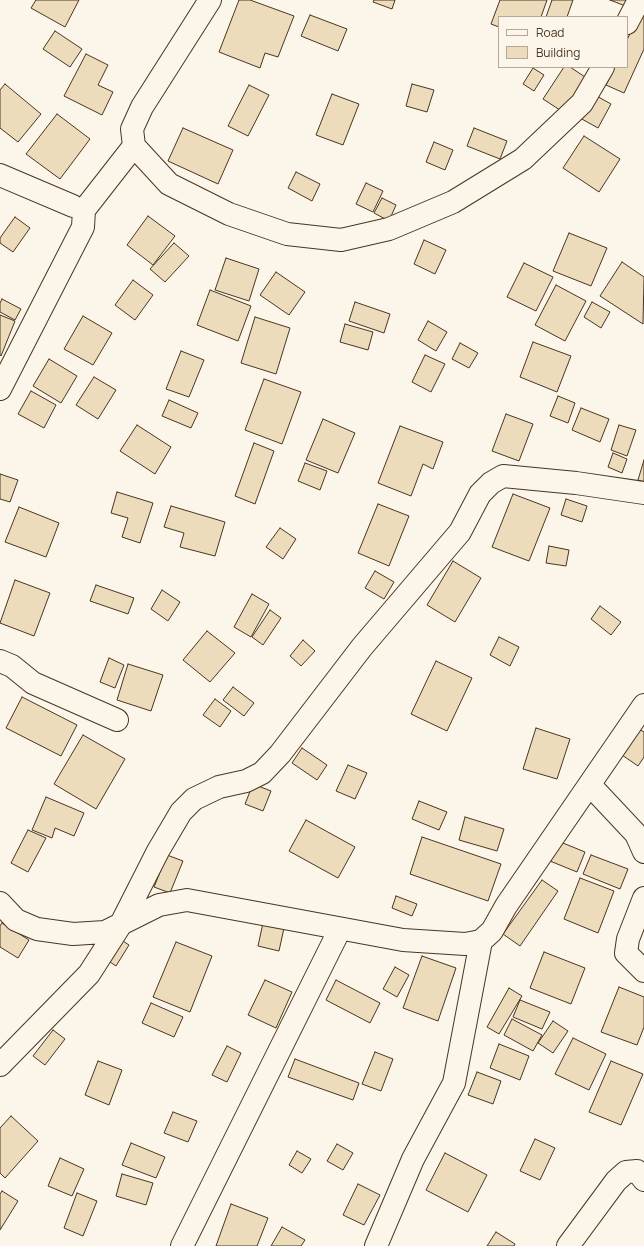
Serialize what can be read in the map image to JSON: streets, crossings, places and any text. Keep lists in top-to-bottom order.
{
  "legend": ["Road", "Building"]
}
